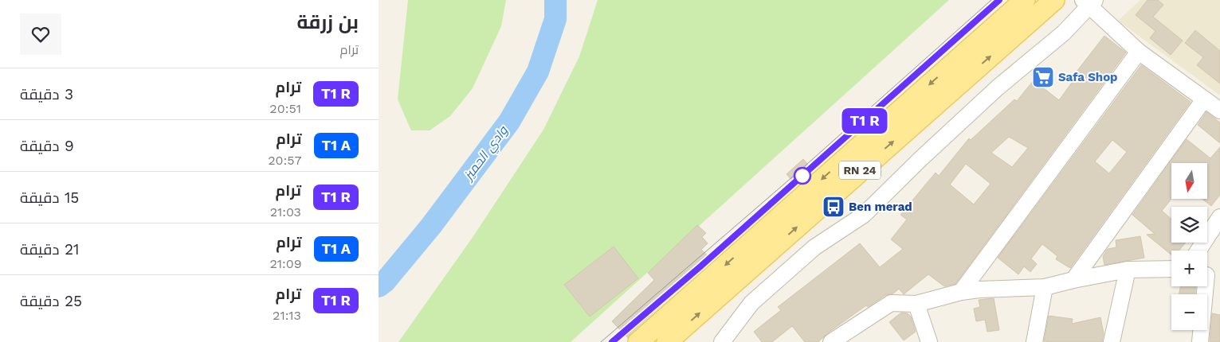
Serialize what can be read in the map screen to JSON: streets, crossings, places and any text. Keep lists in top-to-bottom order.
{
  "streets": {
    "main road": ["RN 24"]
  },
  "water": ["وادي الحميز"],
  "places": {
    "supermarket": ["Safa Shop"],
    "bus stop": ["Ben merad"]
  },
  "north": "bottom",
  "page": {
    "on_map": "T1 R",
    "heading": ["بن زرقة", "ترام"],
    "list": [
      {
        "mark": "T1 R",
        "name": "ترام",
        "note": "20:51",
        "value": "3 دقيقة"
      },
      {
        "mark": "T1 A",
        "name": "ترام",
        "note": "20:57",
        "value": "9 دقيقة"
      },
      {
        "mark": "T1 R",
        "name": "ترام",
        "note": "21:03",
        "value": "15 دقيقة"
      },
      {
        "mark": "T1 A",
        "name": "ترام",
        "note": "21:09",
        "value": "21 دقيقة"
      },
      {
        "mark": "T1 R",
        "name": "ترام",
        "note": "21:13",
        "value": "25 دقيقة"
      }
    ],
    "map_buttons": ["+", "−"]
  }
}
